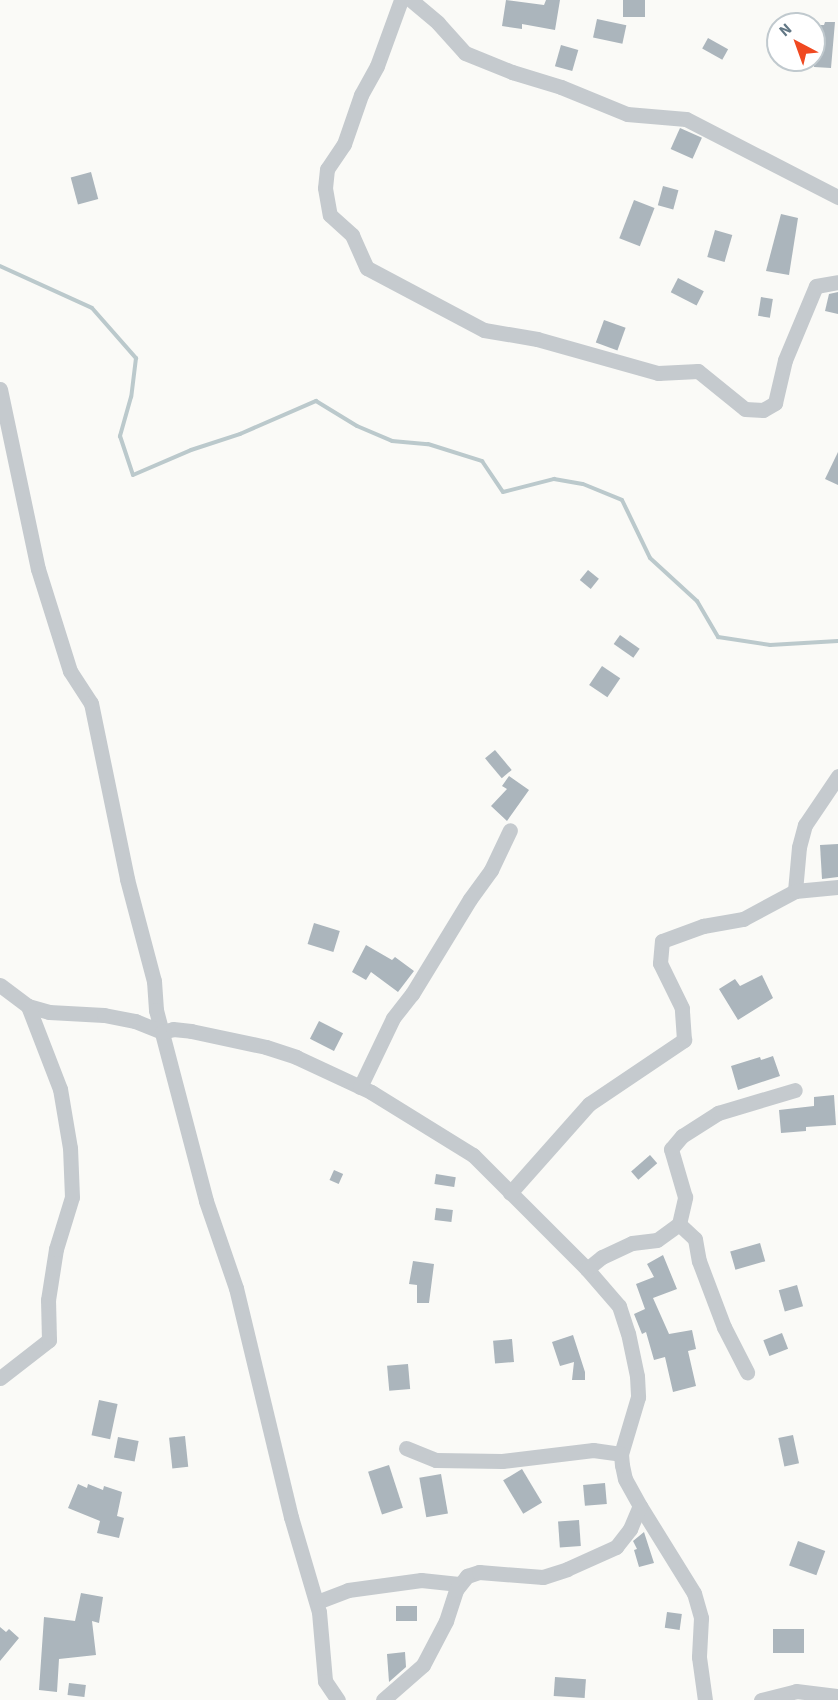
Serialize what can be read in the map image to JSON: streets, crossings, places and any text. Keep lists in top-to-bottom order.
{
  "north": "top left"
}
